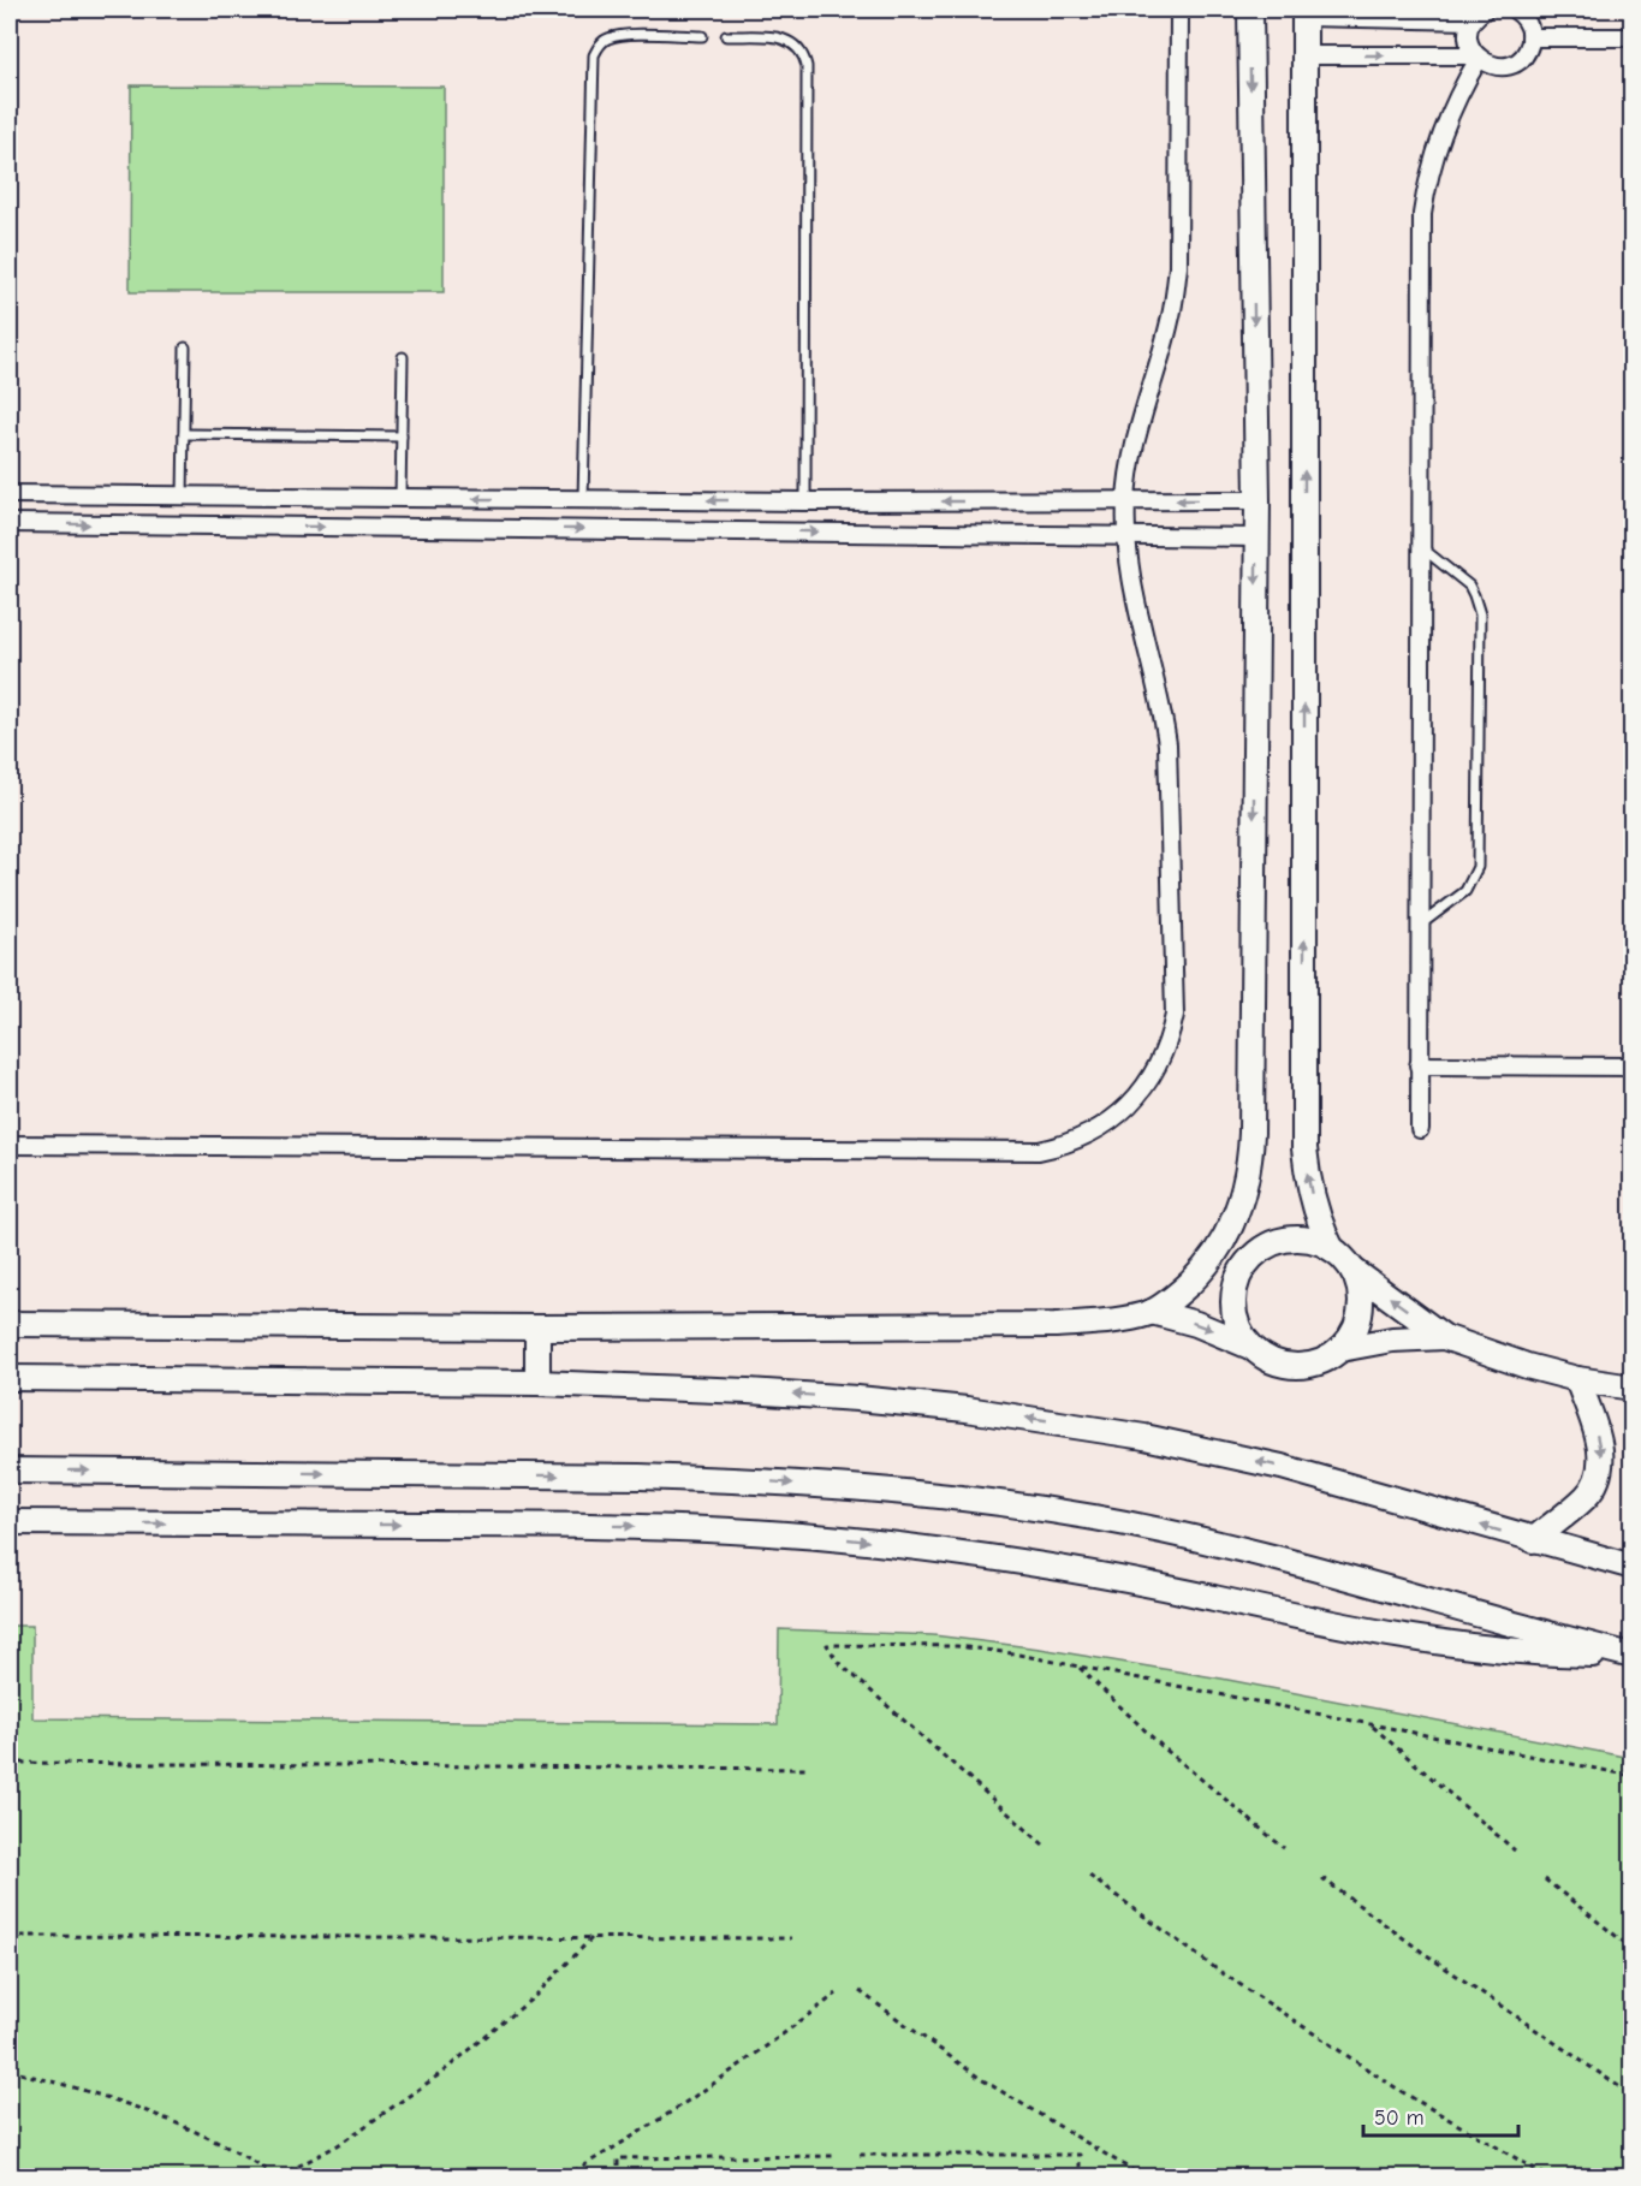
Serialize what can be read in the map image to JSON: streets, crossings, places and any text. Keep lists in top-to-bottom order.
{
  "scale_bar": "50 m"
}
